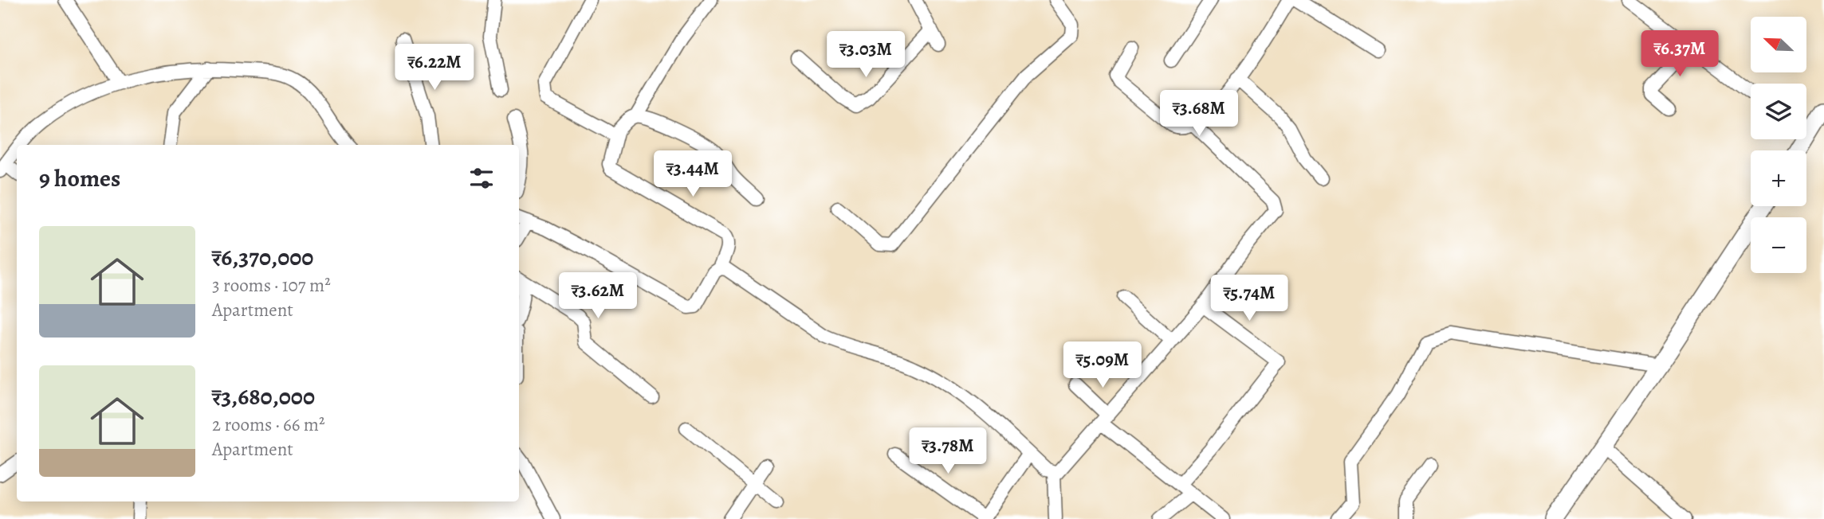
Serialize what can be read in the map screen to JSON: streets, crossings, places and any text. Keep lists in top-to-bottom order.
{
  "north": "top left",
  "page": {
    "map_buttons": ["+", "−"],
    "price": [
      "₹6.37M",
      "₹3.03M",
      "₹6.22M",
      "₹3.68M",
      "₹3.44M",
      "₹3.62M",
      "₹5.74M",
      "₹5.09M",
      "₹3.78M"
    ],
    "heading": "9 homes",
    "list": [
      {
        "name": "₹6,370,000",
        "note": "3 rooms · 107 m² · Apartment"
      },
      {
        "name": "₹3,680,000",
        "note": "2 rooms · 66 m² · Apartment"
      }
    ]
  }
}
